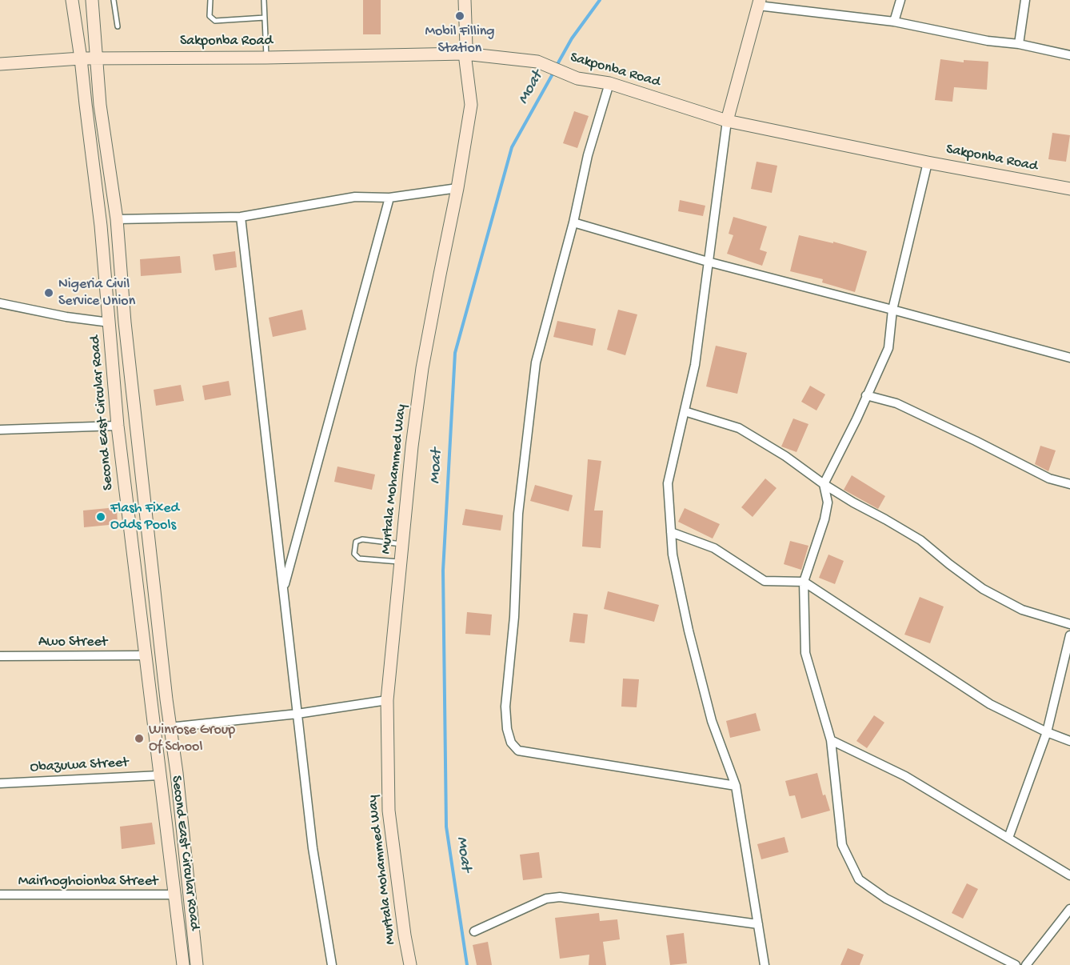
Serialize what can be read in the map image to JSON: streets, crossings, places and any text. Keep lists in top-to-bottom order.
{
  "streets": {
    "main road": ["Sakponba Road", "Second East Circular Road", "Murtala Mohammed Way"],
    "street": ["Awo Street", "Obazuwa Street", "Mairhoghoionba Street"]
  },
  "crossings": [
    ["Sakponba Road", "Second East Circular Road"],
    ["Sakponba Road", "Murtala Mohammed Way"],
    ["Second East Circular Road", "Awo Street"],
    ["Second East Circular Road", "Obazuwa Street"],
    ["Second East Circular Road", "Mairhoghoionba Street"]
  ],
  "water": ["Moat"],
  "places": [
    "Mobil Filling Station",
    "Nigeria Civil Service Union",
    "Flash Fixed Odds Pools",
    "Winrose Group Of School"
  ]
}
